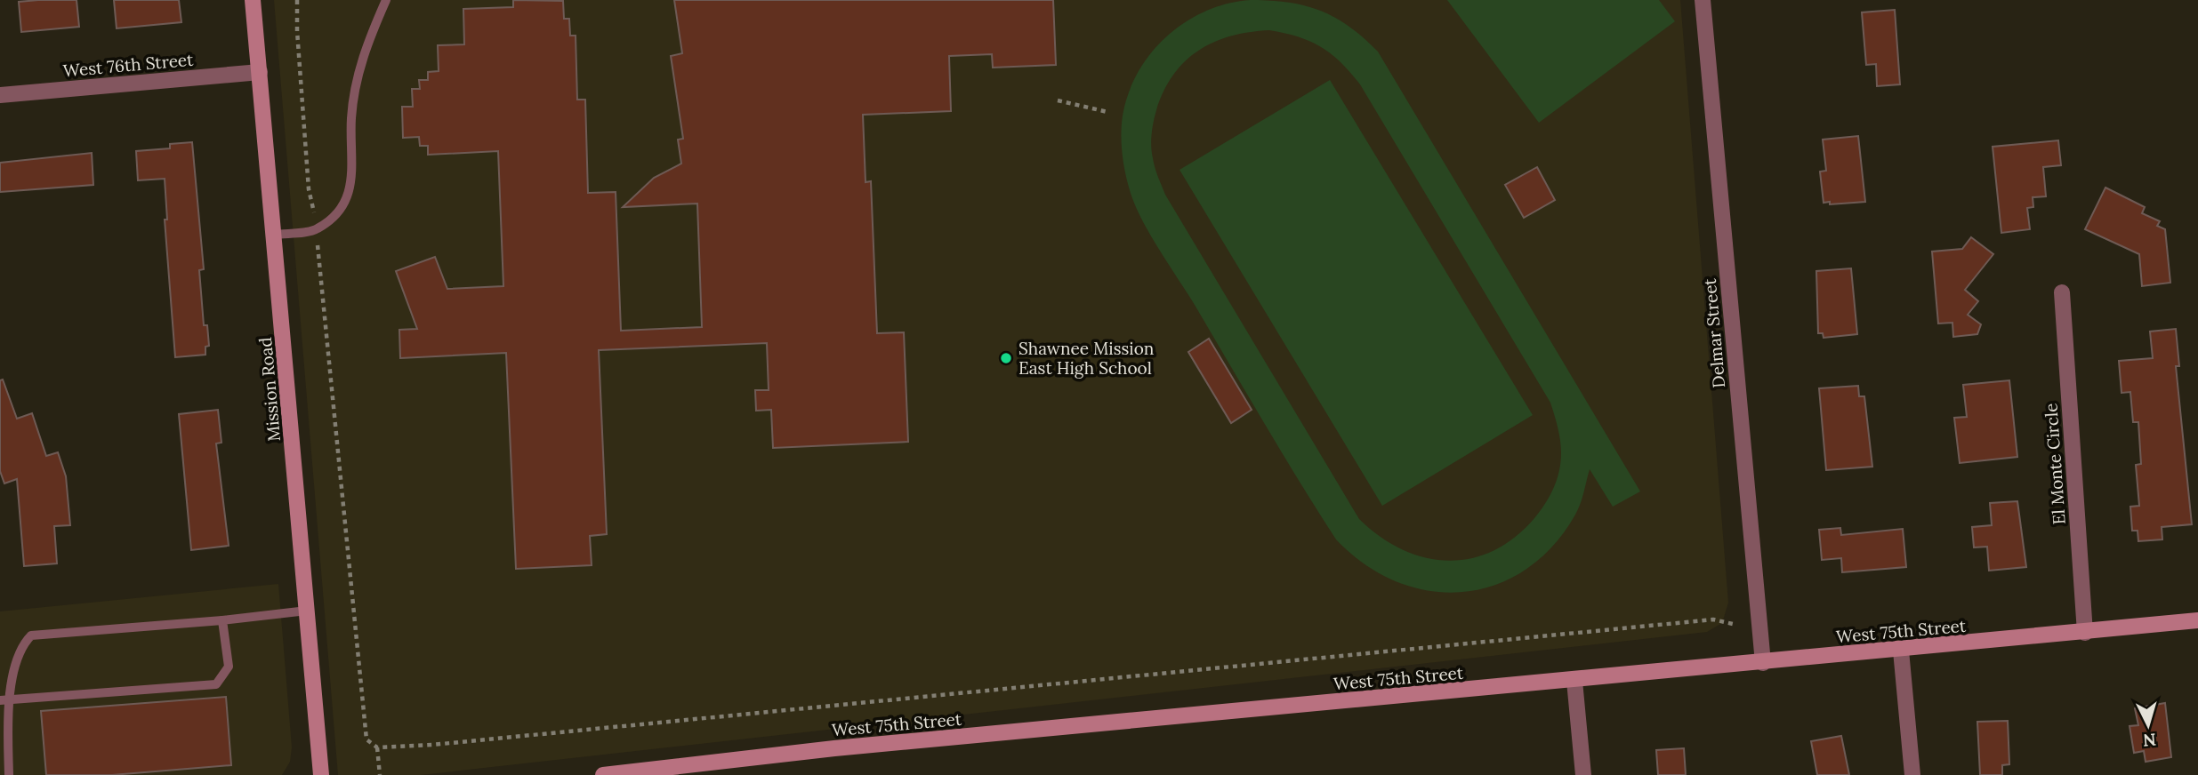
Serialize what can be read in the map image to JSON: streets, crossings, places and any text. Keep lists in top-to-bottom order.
{
  "streets": {
    "main road": ["Mission Road", "West 75th Street"],
    "street": ["West 76th Street", "Delmar Street", "El Monte Circle"]
  },
  "crossings": [
    ["West 76th Street", "Mission Road"],
    ["Delmar Street", "West 75th Street"],
    ["El Monte Circle", "West 75th Street"]
  ],
  "places": ["Shawnee Mission East High School"],
  "north": "bottom"
}
